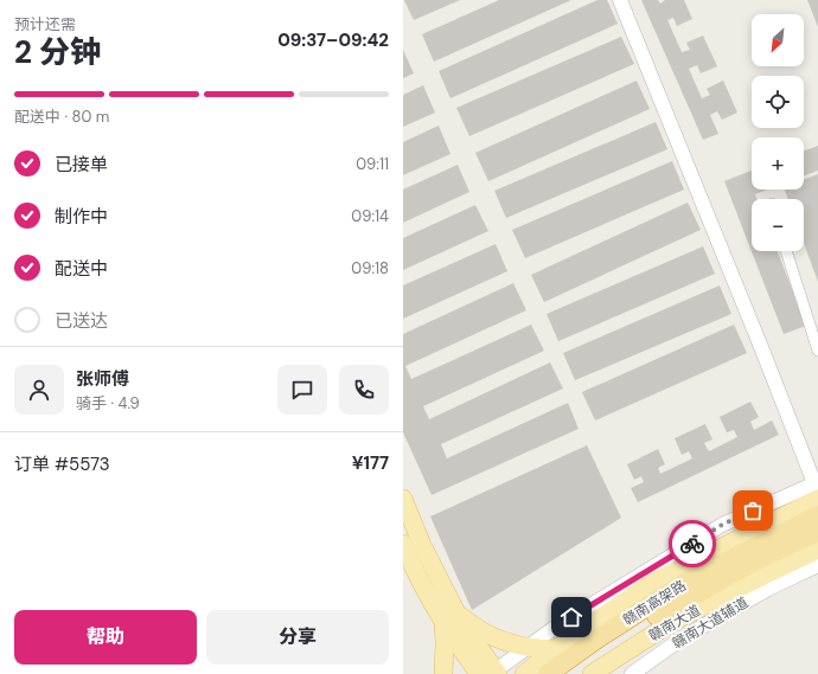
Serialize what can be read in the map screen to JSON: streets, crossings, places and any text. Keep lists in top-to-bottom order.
{
  "streets": {
    "highway": ["赣南高架路"],
    "main road": ["赣南大道"],
    "street": ["赣南大道辅道"]
  },
  "crossings": [
    ["赣南大道", "赣南大道辅道"]
  ],
  "north": "bottom left",
  "page": {
    "heading": ["2 分钟", "预计还需", "09:37–09:42"],
    "panel": [
      "张师傅",
      "骑手 · 4.9",
      "订单 #5573",
      "¥177"
    ],
    "map_buttons": ["+", "−"],
    "bar": "配送中 · 80 m",
    "list": [
      ["已接单", "09:11"],
      ["制作中", "09:14"],
      ["配送中", "09:18"],
      "已送达"
    ],
    "buttons": ["帮助", "分享"]
  }
}
